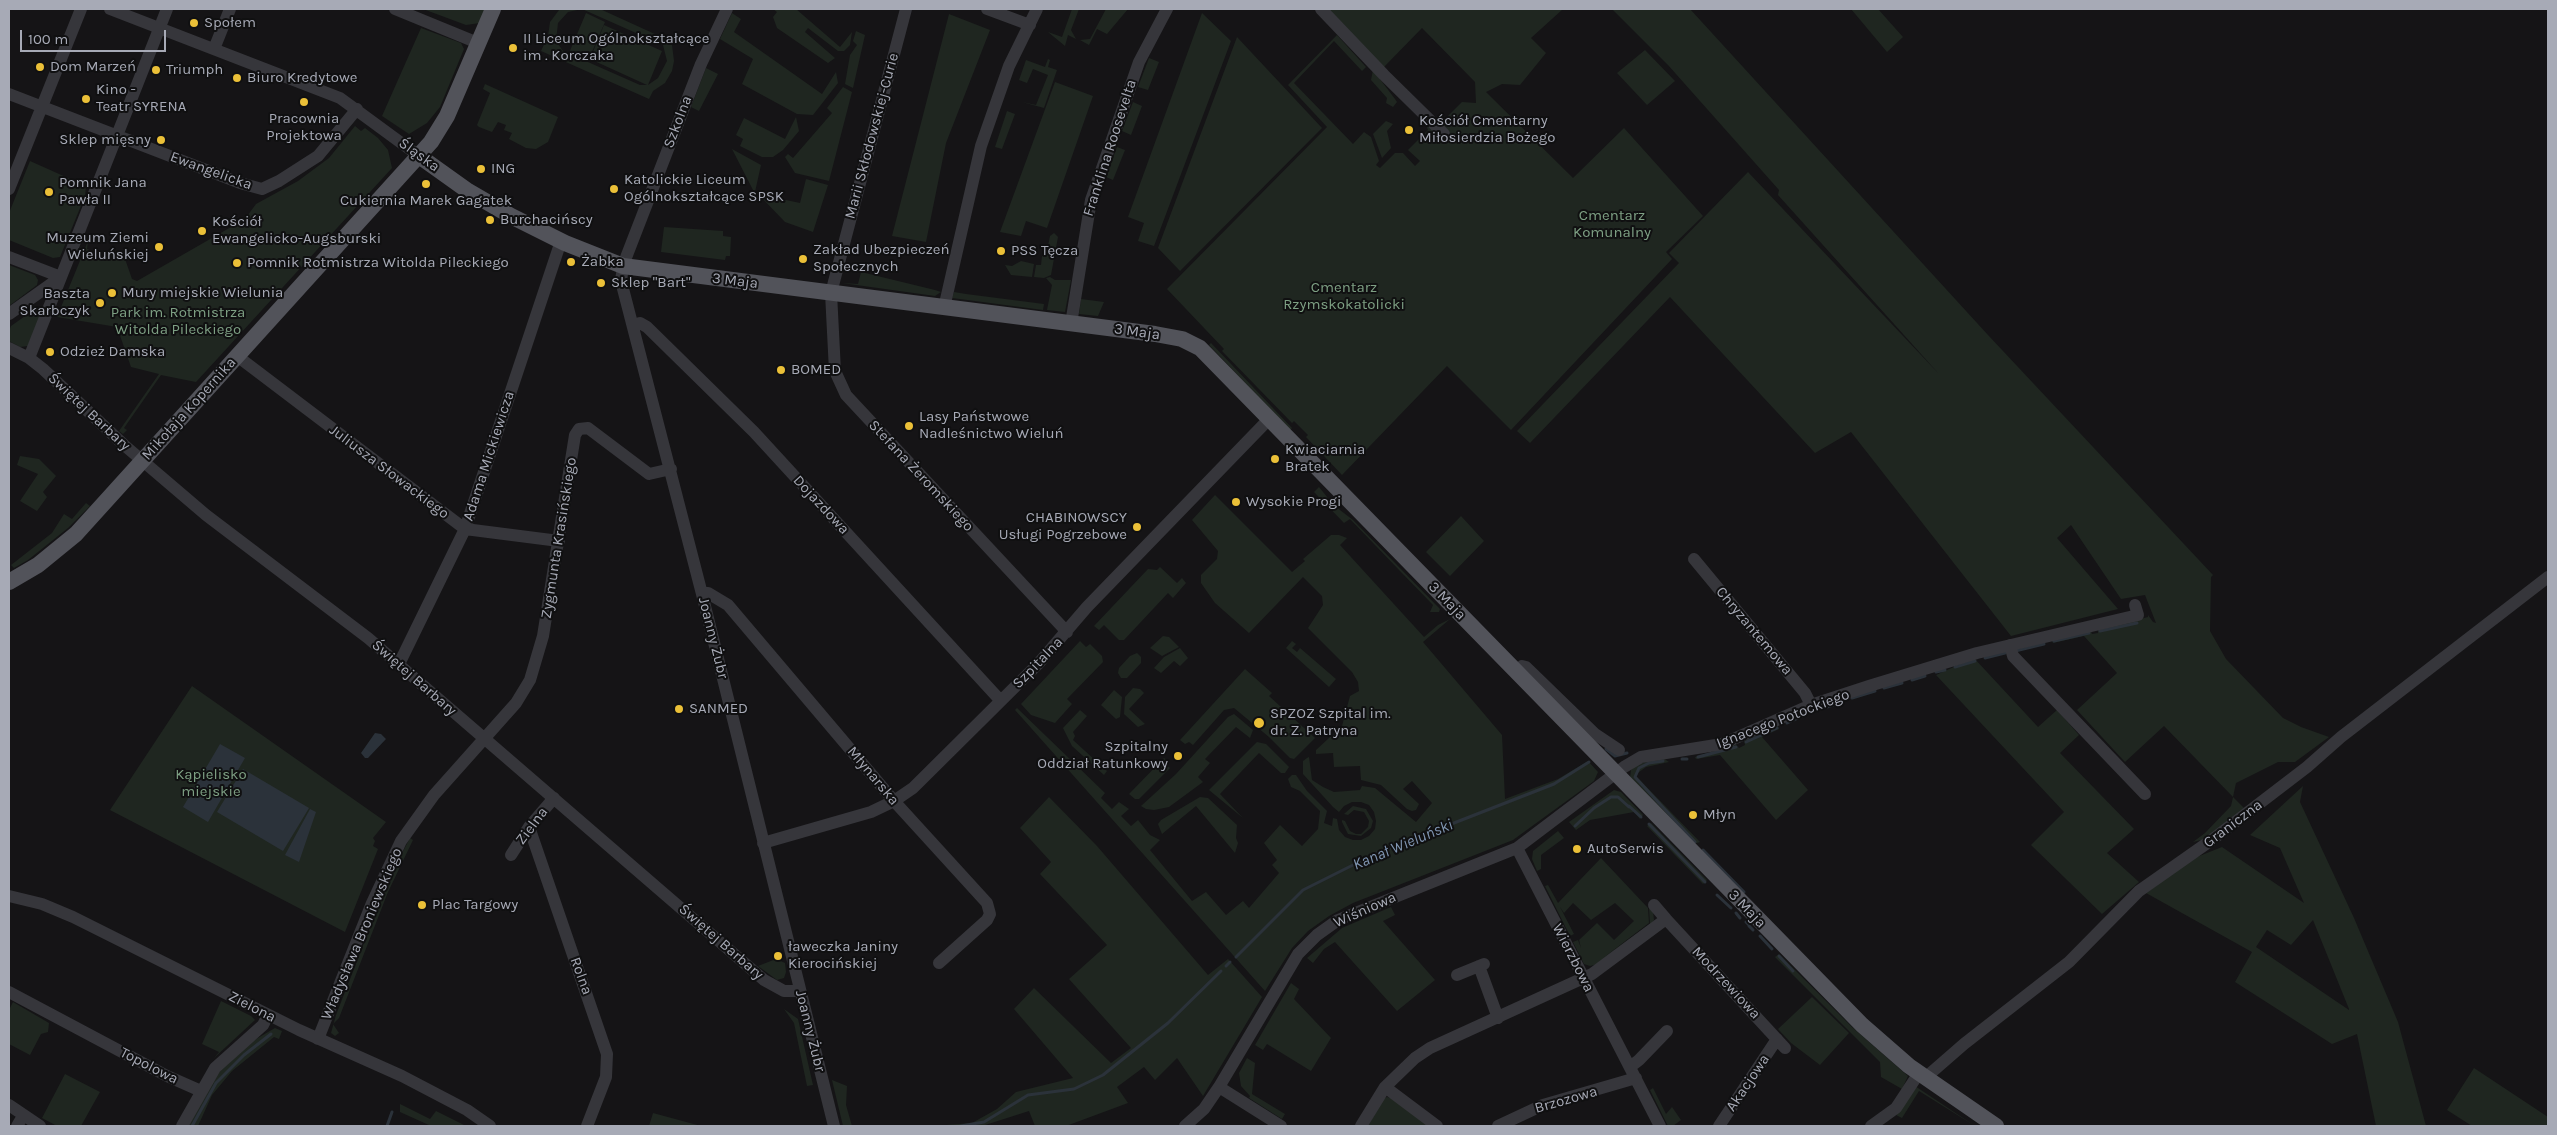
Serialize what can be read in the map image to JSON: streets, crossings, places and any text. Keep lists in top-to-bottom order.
{
  "streets": {
    "main road": ["Śląska", "3 Maja", "Mikołaja Kopernika"],
    "street": [
      "Szkolna",
      "Marii Skłodowskiej-Curie",
      "Franklina Roosevelta",
      "Ewangelicka",
      "Świętej Barbary",
      "Adama Mickiewicza",
      "Juliusza Słowackiego",
      "Stefana Żeromskiego",
      "Dojazdowa",
      "Zygmunta Krasińskiego",
      "Chryzantemowa",
      "Joanny Żubr",
      "Szpitalna",
      "Ignacego Potockiego",
      "Młynarska",
      "Graniczna",
      "Zielna",
      "Wiśniowa",
      "Władysława Broniewskiego",
      "Wierzbowa",
      "Rolna",
      "Modrzewiowa",
      "Zielona",
      "Topolowa",
      "Akacjowa",
      "Brzozowa"
    ]
  },
  "crossings": [
    ["Szkolna", "Śląska"],
    ["Szkolna", "3 Maja"],
    ["Szkolna", "Joanny Żubr"],
    ["Marii Skłodowskiej-Curie", "3 Maja"],
    ["Marii Skłodowskiej-Curie", "Stefana Żeromskiego"],
    ["Franklina Roosevelta", "3 Maja"],
    ["Śląska", "Ewangelicka"],
    ["Śląska", "3 Maja"],
    ["Śląska", "Mikołaja Kopernika"],
    ["Śląska", "Adama Mickiewicza"],
    ["Śląska", "Joanny Żubr"],
    ["3 Maja", "Stefana Żeromskiego"],
    ["3 Maja", "Joanny Żubr"],
    ["3 Maja", "Szpitalna"],
    ["3 Maja", "Ignacego Potockiego"],
    ["3 Maja", "Graniczna"],
    ["3 Maja", "Wiśniowa"],
    ["Mikołaja Kopernika", "Świętej Barbary"],
    ["Mikołaja Kopernika", "Juliusza Słowackiego"],
    ["Świętej Barbary", "Adama Mickiewicza"],
    ["Świętej Barbary", "Zygmunta Krasińskiego"],
    ["Świętej Barbary", "Joanny Żubr"],
    ["Świętej Barbary", "Zielna"],
    ["Świętej Barbary", "Władysława Broniewskiego"],
    ["Adama Mickiewicza", "Juliusza Słowackiego"],
    ["Juliusza Słowackiego", "Zygmunta Krasińskiego"],
    ["Stefana Żeromskiego", "Szpitalna"],
    ["Dojazdowa", "Joanny Żubr"],
    ["Dojazdowa", "Szpitalna"],
    ["Zygmunta Krasińskiego", "Joanny Żubr"],
    ["Zygmunta Krasińskiego", "Władysława Broniewskiego"],
    ["Chryzantemowa", "Ignacego Potockiego"],
    ["Joanny Żubr", "Szpitalna"],
    ["Joanny Żubr", "Młynarska"],
    ["Szpitalna", "Młynarska"],
    ["Ignacego Potockiego", "Wiśniowa"],
    ["Zielna", "Rolna"],
    ["Wiśniowa", "Wierzbowa"],
    ["Władysława Broniewskiego", "Zielona"],
    ["Wierzbowa", "Brzozowa"],
    ["Modrzewiowa", "Akacjowa"]
  ],
  "water": ["Kanał Wieluński"],
  "parks": [
    "Cmentarz Komunalny",
    "Cmentarz Rzymskokatolicki",
    "Park im. Rotmistrza Witolda Pileckiego",
    "Kąpielisko miejskie"
  ],
  "places": [
    "Społem",
    "II Liceum Ogólnokształcące im . Korczaka",
    "Dom Marzeń",
    "Triumph",
    "Biuro Kredytowe",
    "Kino - Teatr SYRENA",
    "Pracownia Projektowa",
    "Kościół Cmentarny Miłosierdzia Bożego",
    "Sklep mięsny",
    "ING",
    "Cukiernia Marek Gagatek",
    "Katolickie Liceum Ogólnokształcące SPSK",
    "Pomnik Jana Pawła II",
    "Burchacińscy",
    "Kościół Ewangelicko-Augsburski",
    "Muzeum Ziemi Wieluńskiej",
    "PSS Tęcza",
    "Zakład Ubezpieczeń Społecznych",
    "Żabka",
    "Pomnik Rotmistrza Witolda Pileckiego",
    "Sklep \"Bart\"",
    "Mury miejskie Wielunia",
    "Baszta Skarbczyk",
    "Odzież Damska",
    "BOMED",
    "Lasy Państwowe Nadleśnictwo Wieluń",
    "Kwiaciarnia Bratek",
    "Wysokie Progi",
    "CHABINOWSCY Usługi Pogrzebowe",
    "SANMED",
    "SPZOZ Szpital im. dr. Z. Patryna",
    "Szpitalny Oddział Ratunkowy",
    "Młyn",
    "AutoSerwis",
    "Plac Targowy",
    "ławeczka Janiny Kierocińskiej"
  ],
  "scale_bar": "100 m"
}
